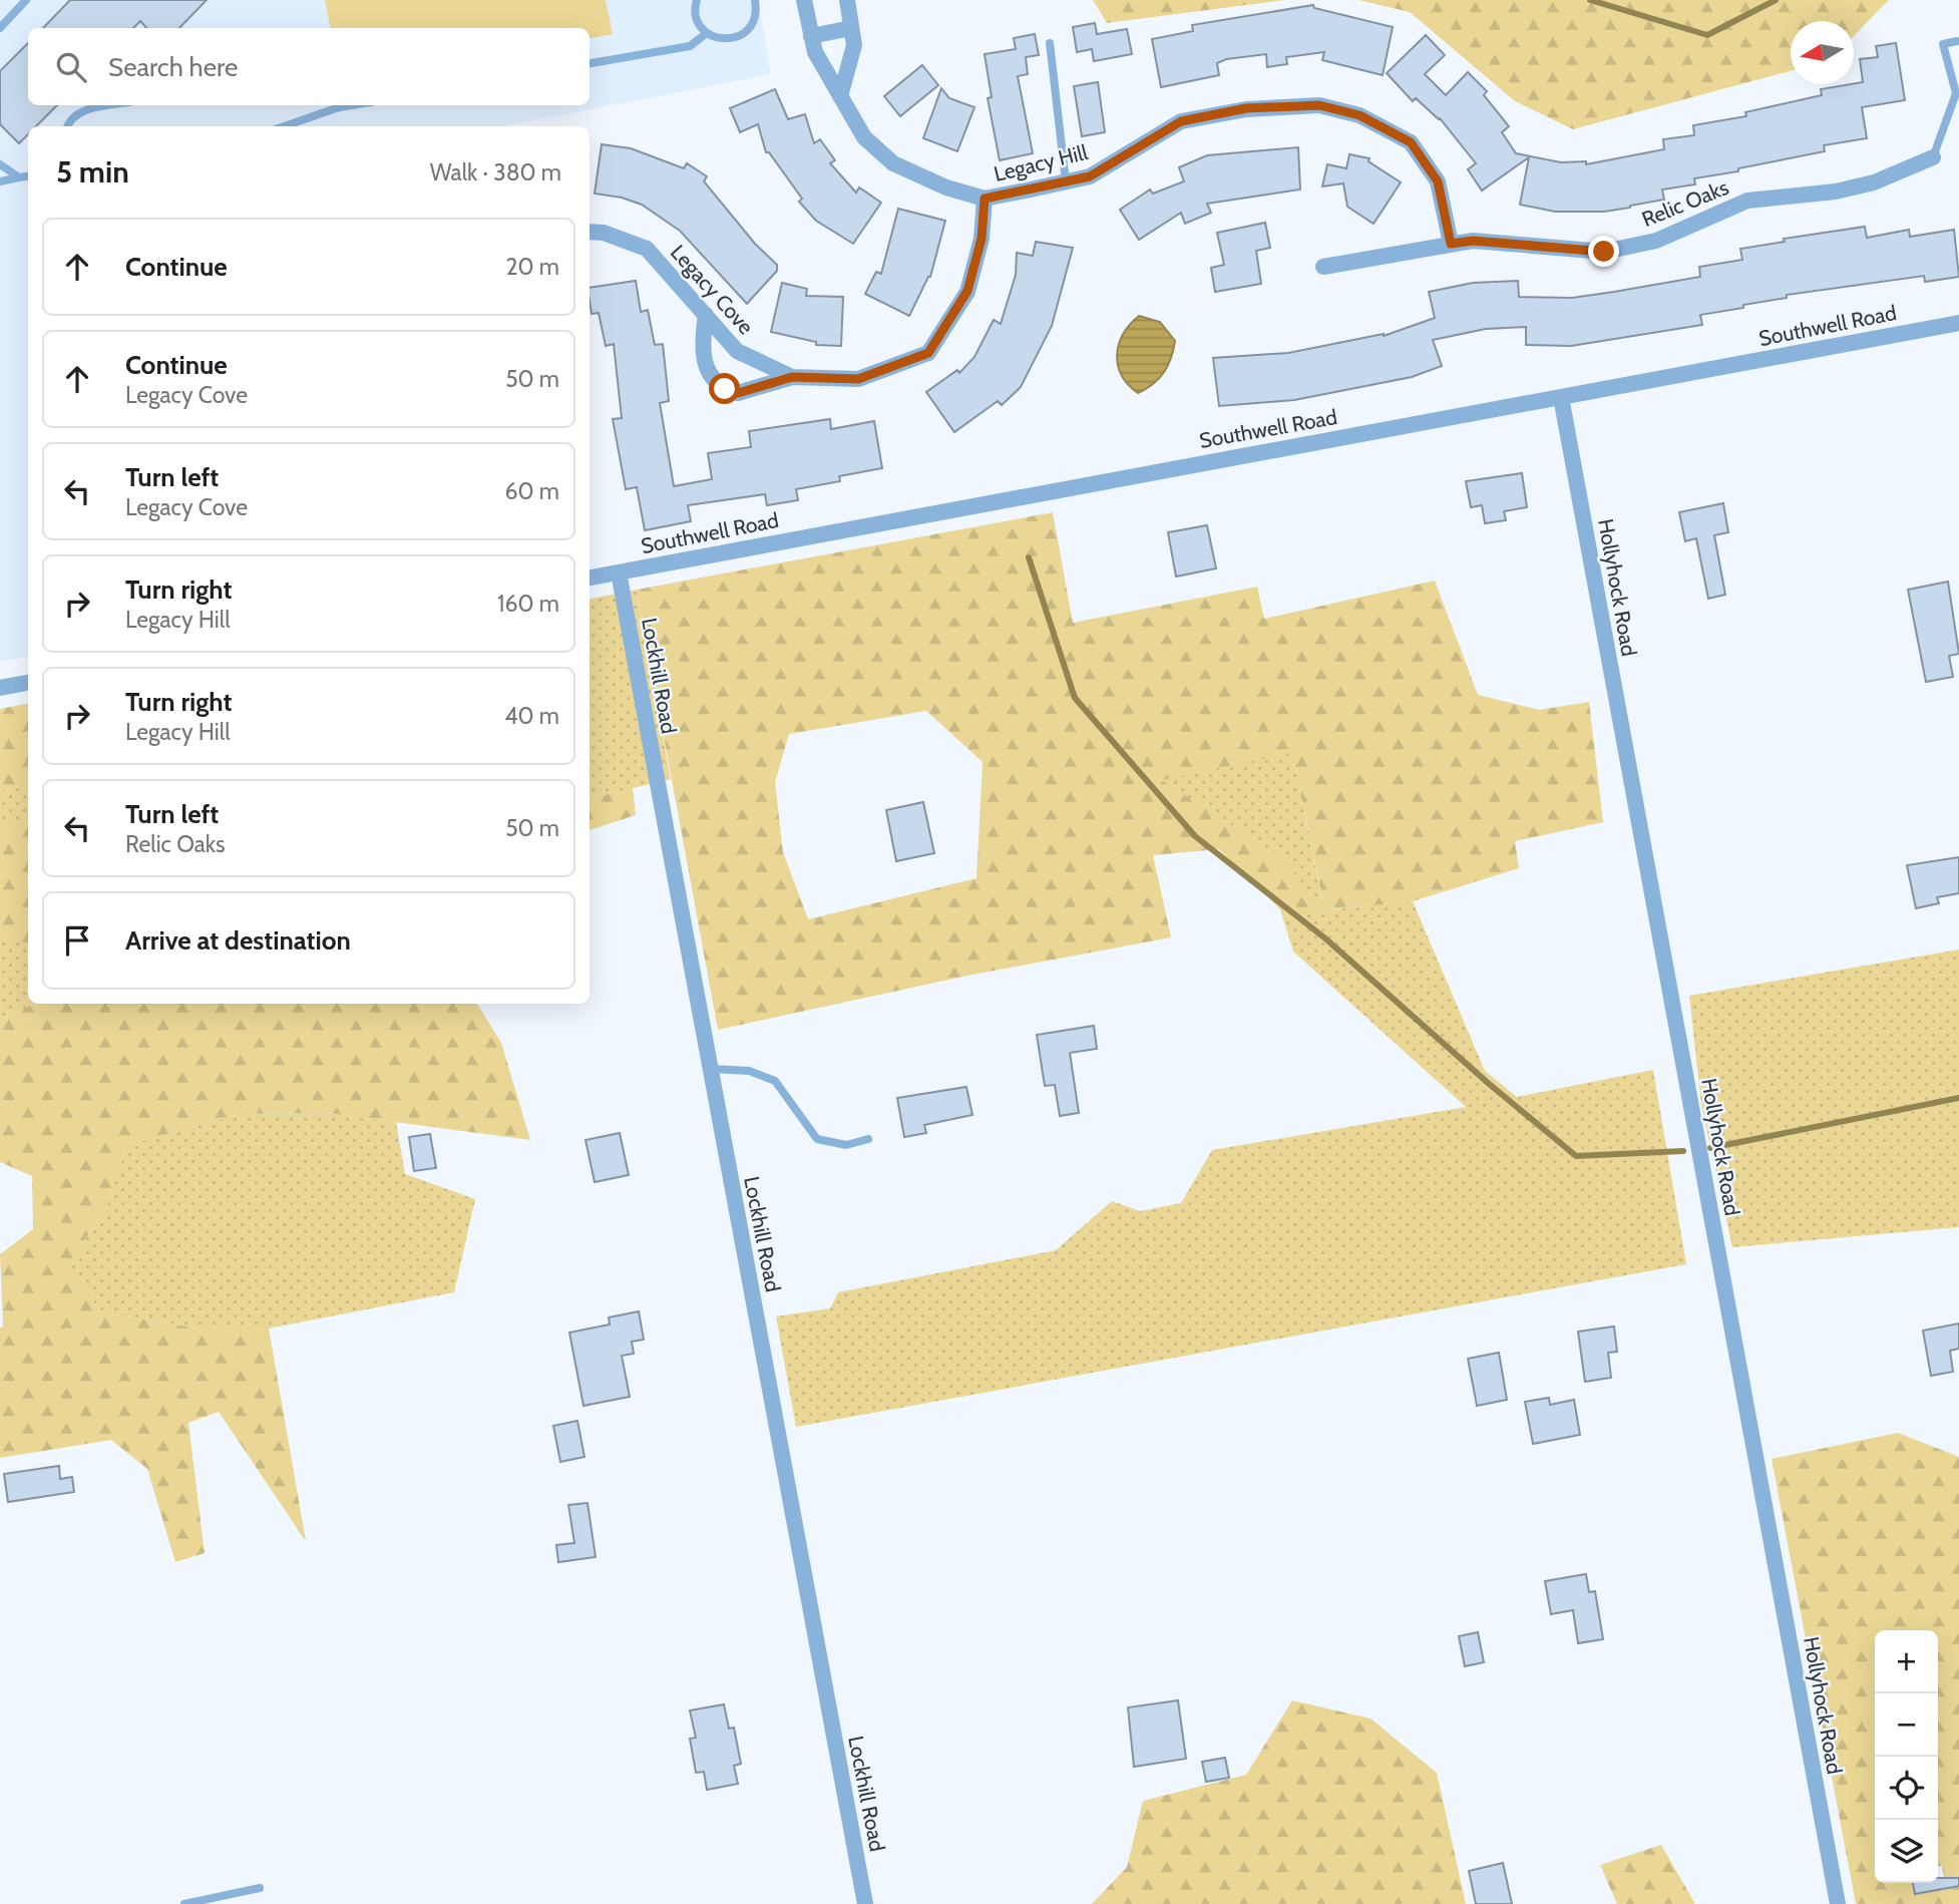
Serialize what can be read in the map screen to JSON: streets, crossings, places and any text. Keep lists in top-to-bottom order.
{
  "streets": {
    "street": [
      "Legacy Hill",
      "Relic Oaks",
      "Legacy Cove",
      "Southwell Road",
      "Hollyhock Road",
      "Lockhill Road"
    ]
  },
  "crossings": [
    ["Legacy Hill", "Relic Oaks"],
    ["Legacy Hill", "Legacy Cove"],
    ["Southwell Road", "Hollyhock Road"],
    ["Southwell Road", "Lockhill Road"]
  ],
  "north": "left",
  "page": {
    "search": "Search here",
    "heading": ["5 min", "Walk · 380 m"],
    "list": [
      ["Continue", "20 m"],
      ["Continue", "Legacy Cove", "50 m"],
      ["Turn left", "Legacy Cove", "60 m"],
      ["Turn right", "Legacy Hill", "160 m"],
      ["Turn right", "Legacy Hill", "40 m"],
      ["Turn left", "Relic Oaks", "50 m"],
      "Arrive at destination"
    ],
    "map_buttons": ["+", "−"]
  }
}
